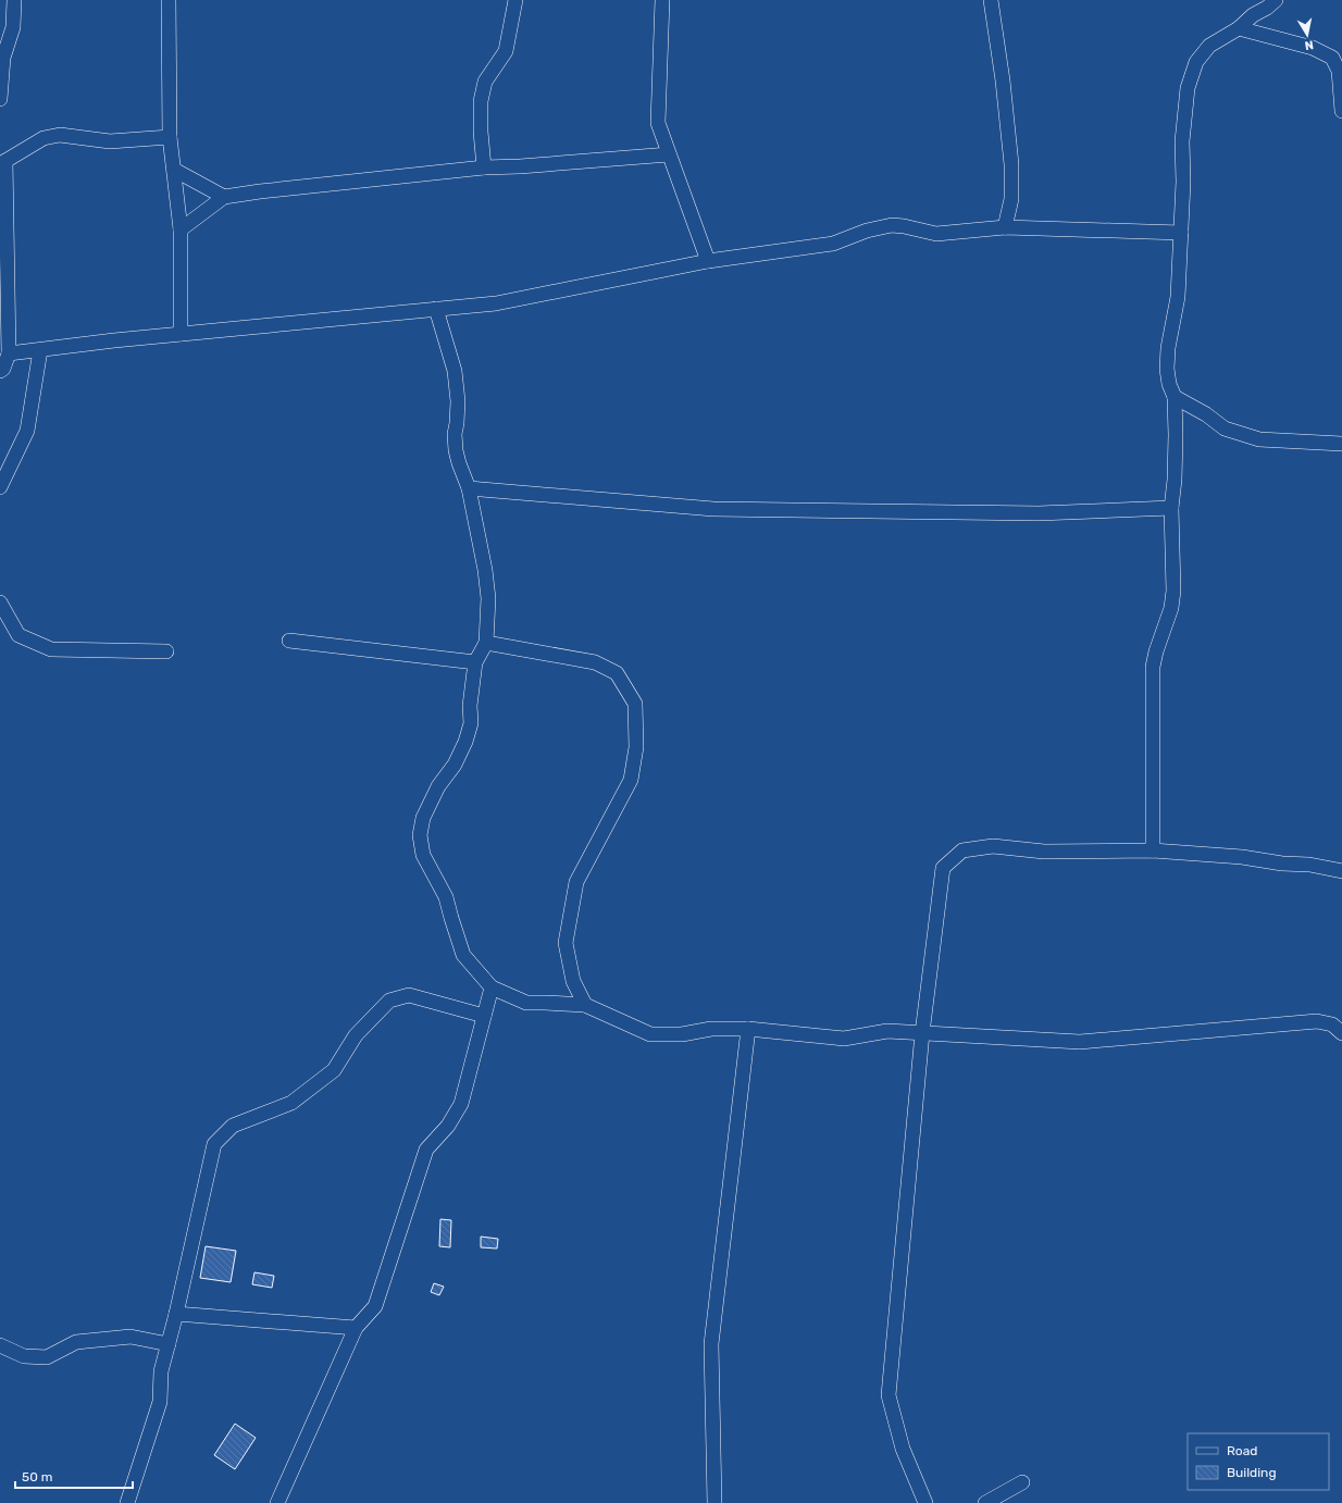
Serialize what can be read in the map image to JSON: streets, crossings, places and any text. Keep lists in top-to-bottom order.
{
  "legend": ["Road", "Building"],
  "scale_bar": "50 m",
  "north": "bottom"
}
